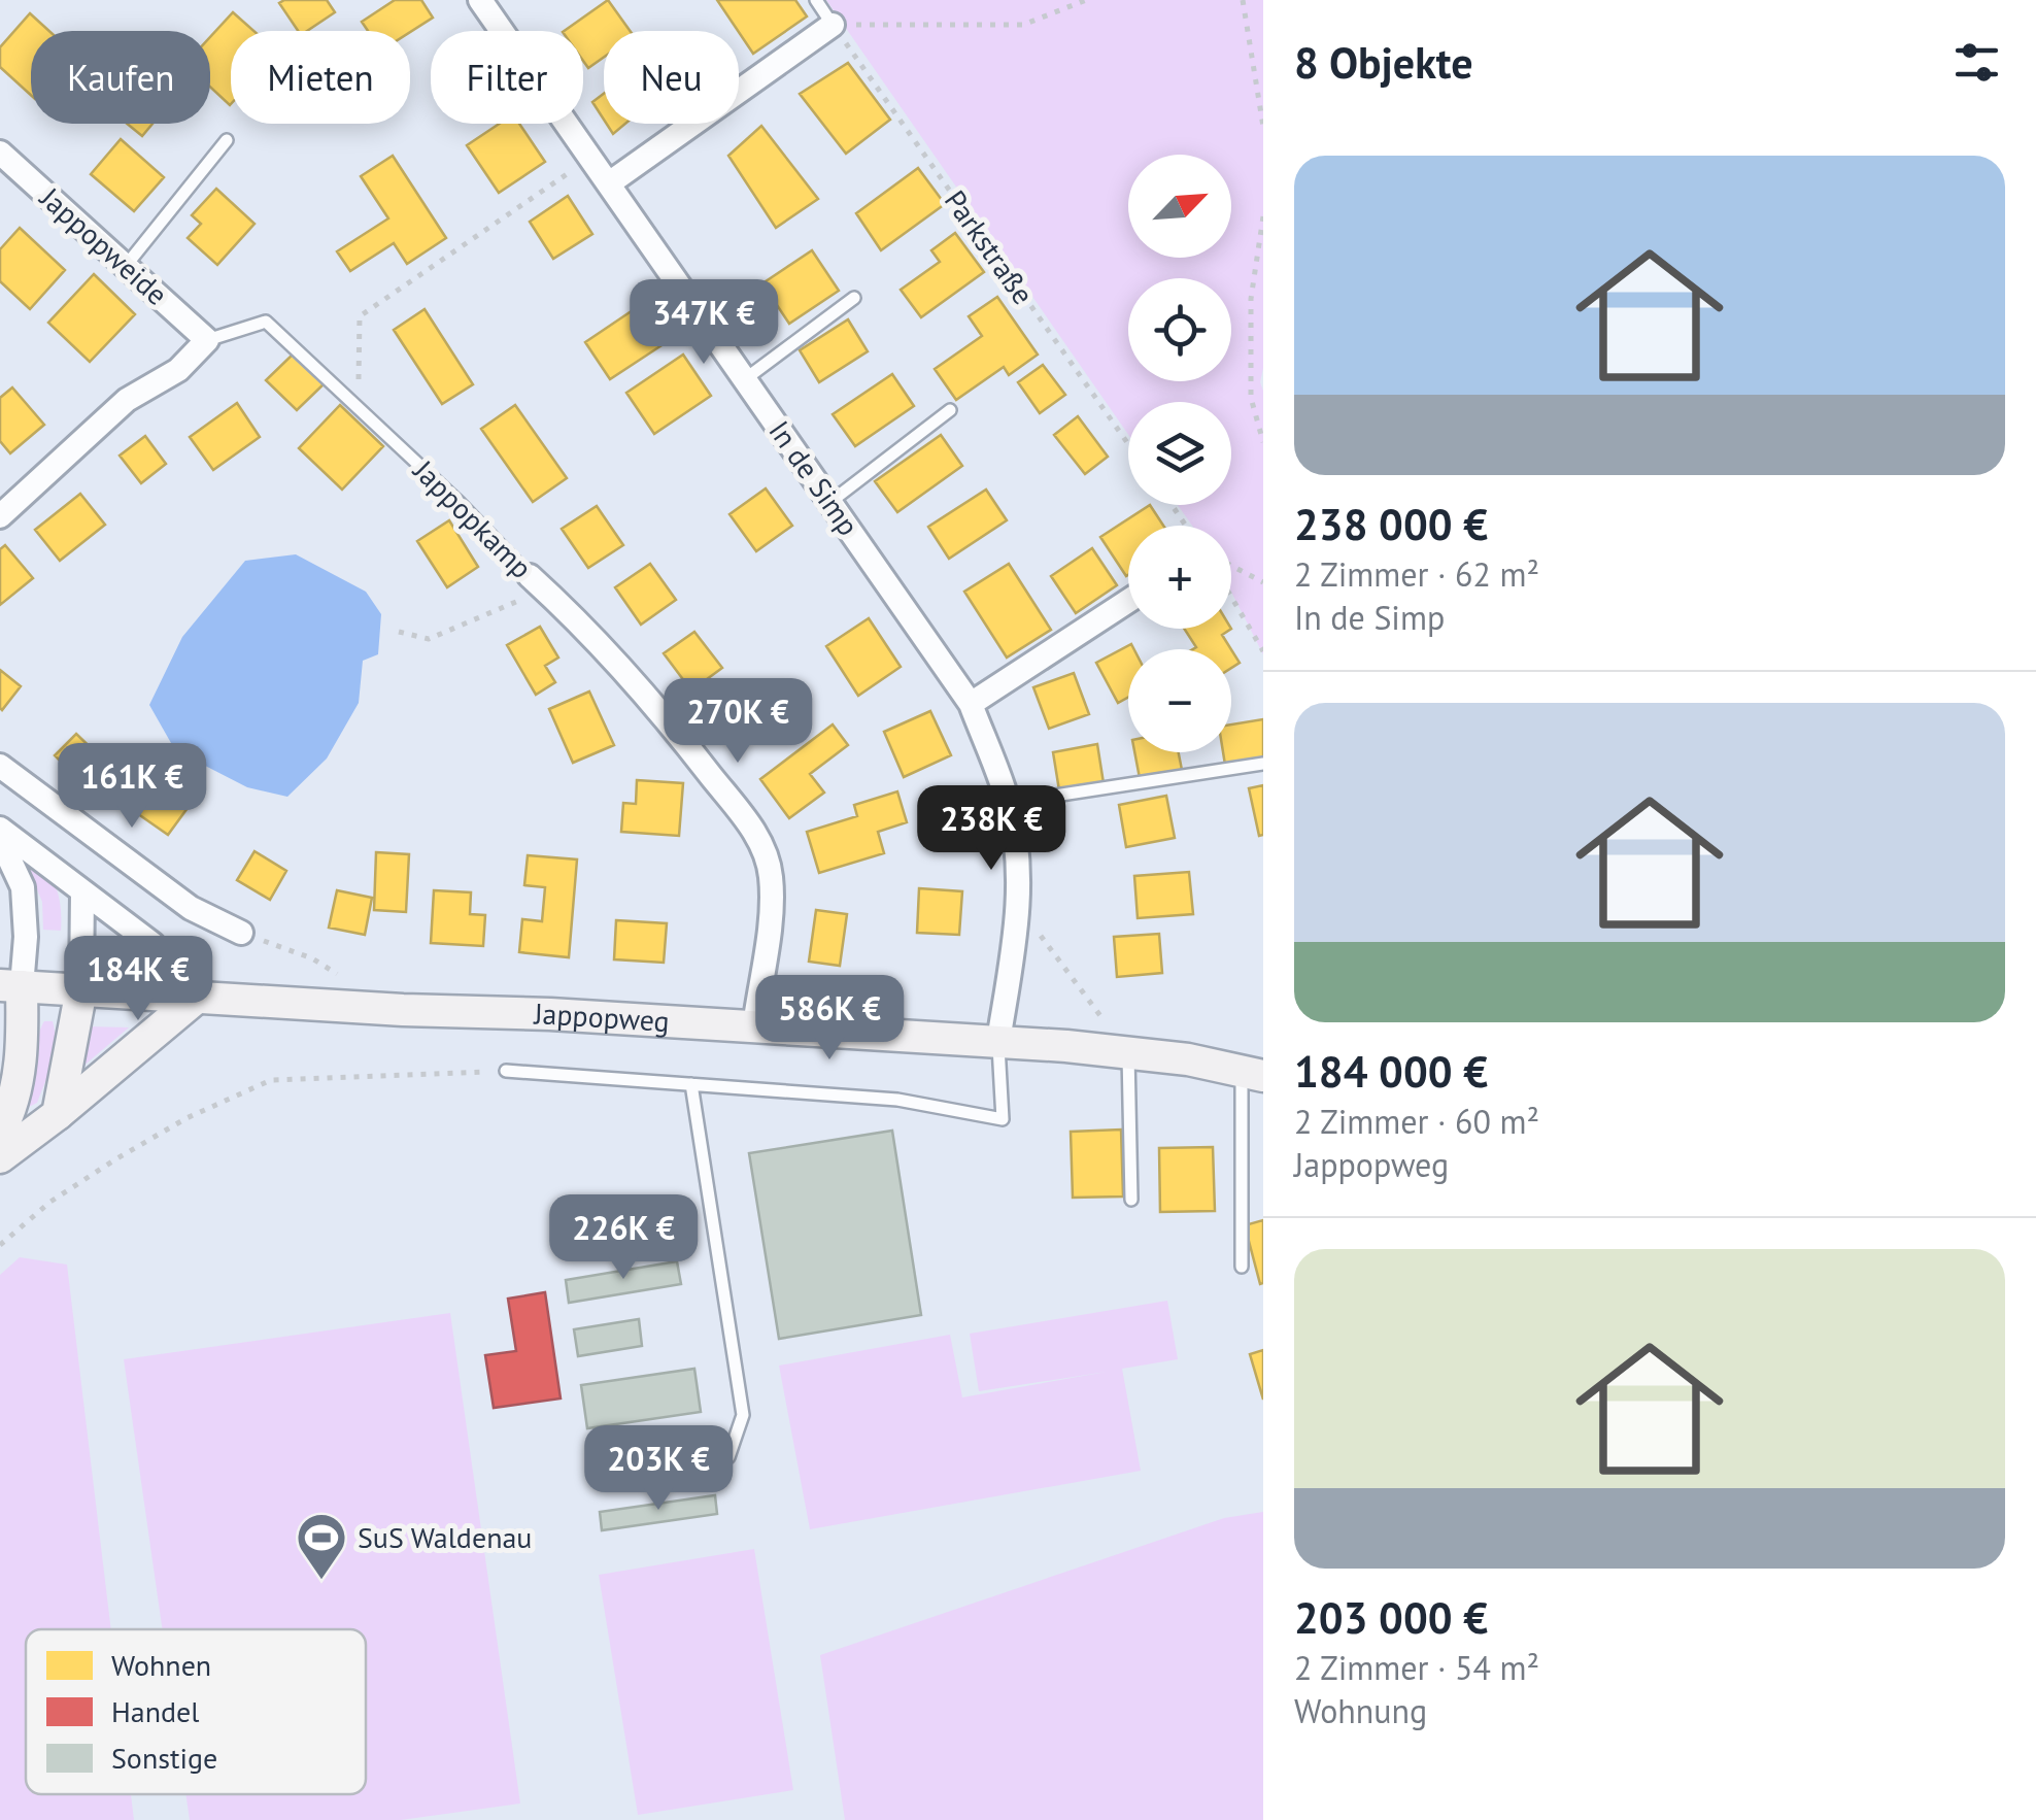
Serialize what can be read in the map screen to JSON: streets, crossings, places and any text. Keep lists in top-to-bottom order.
{
  "streets": {
    "street": [
      "Jappopweide",
      "In de Simp",
      "Jappopkamp",
      "Jappopweg"
    ],
    "path": ["Parkstraße"]
  },
  "crossings": [
    ["Jappopweide", "Jappopkamp"],
    ["In de Simp", "Jappopweg"],
    ["Jappopkamp", "Jappopweg"]
  ],
  "places": {
    "sports": ["SuS Waldenau"]
  },
  "legend": ["Wohnen", "Handel", "Sonstige"],
  "north": "top right",
  "page": {
    "heading": "8 Objekte",
    "chip": [
      "Kaufen",
      "Mieten",
      "Filter",
      "Neu"
    ],
    "list": [
      {
        "name": "238 000 €",
        "note": "2 Zimmer · 62 m² · In de Simp"
      },
      {
        "name": "184 000 €",
        "note": "2 Zimmer · 60 m² · Jappopweg"
      },
      {
        "name": "203 000 €",
        "note": "2 Zimmer · 54 m² · Wohnung"
      }
    ],
    "map_buttons": ["+", "−"],
    "price": [
      "347K €",
      "270K €",
      "161K €",
      "238K €",
      "184K €",
      "586K €",
      "226K €",
      "203K €"
    ]
  }
}
